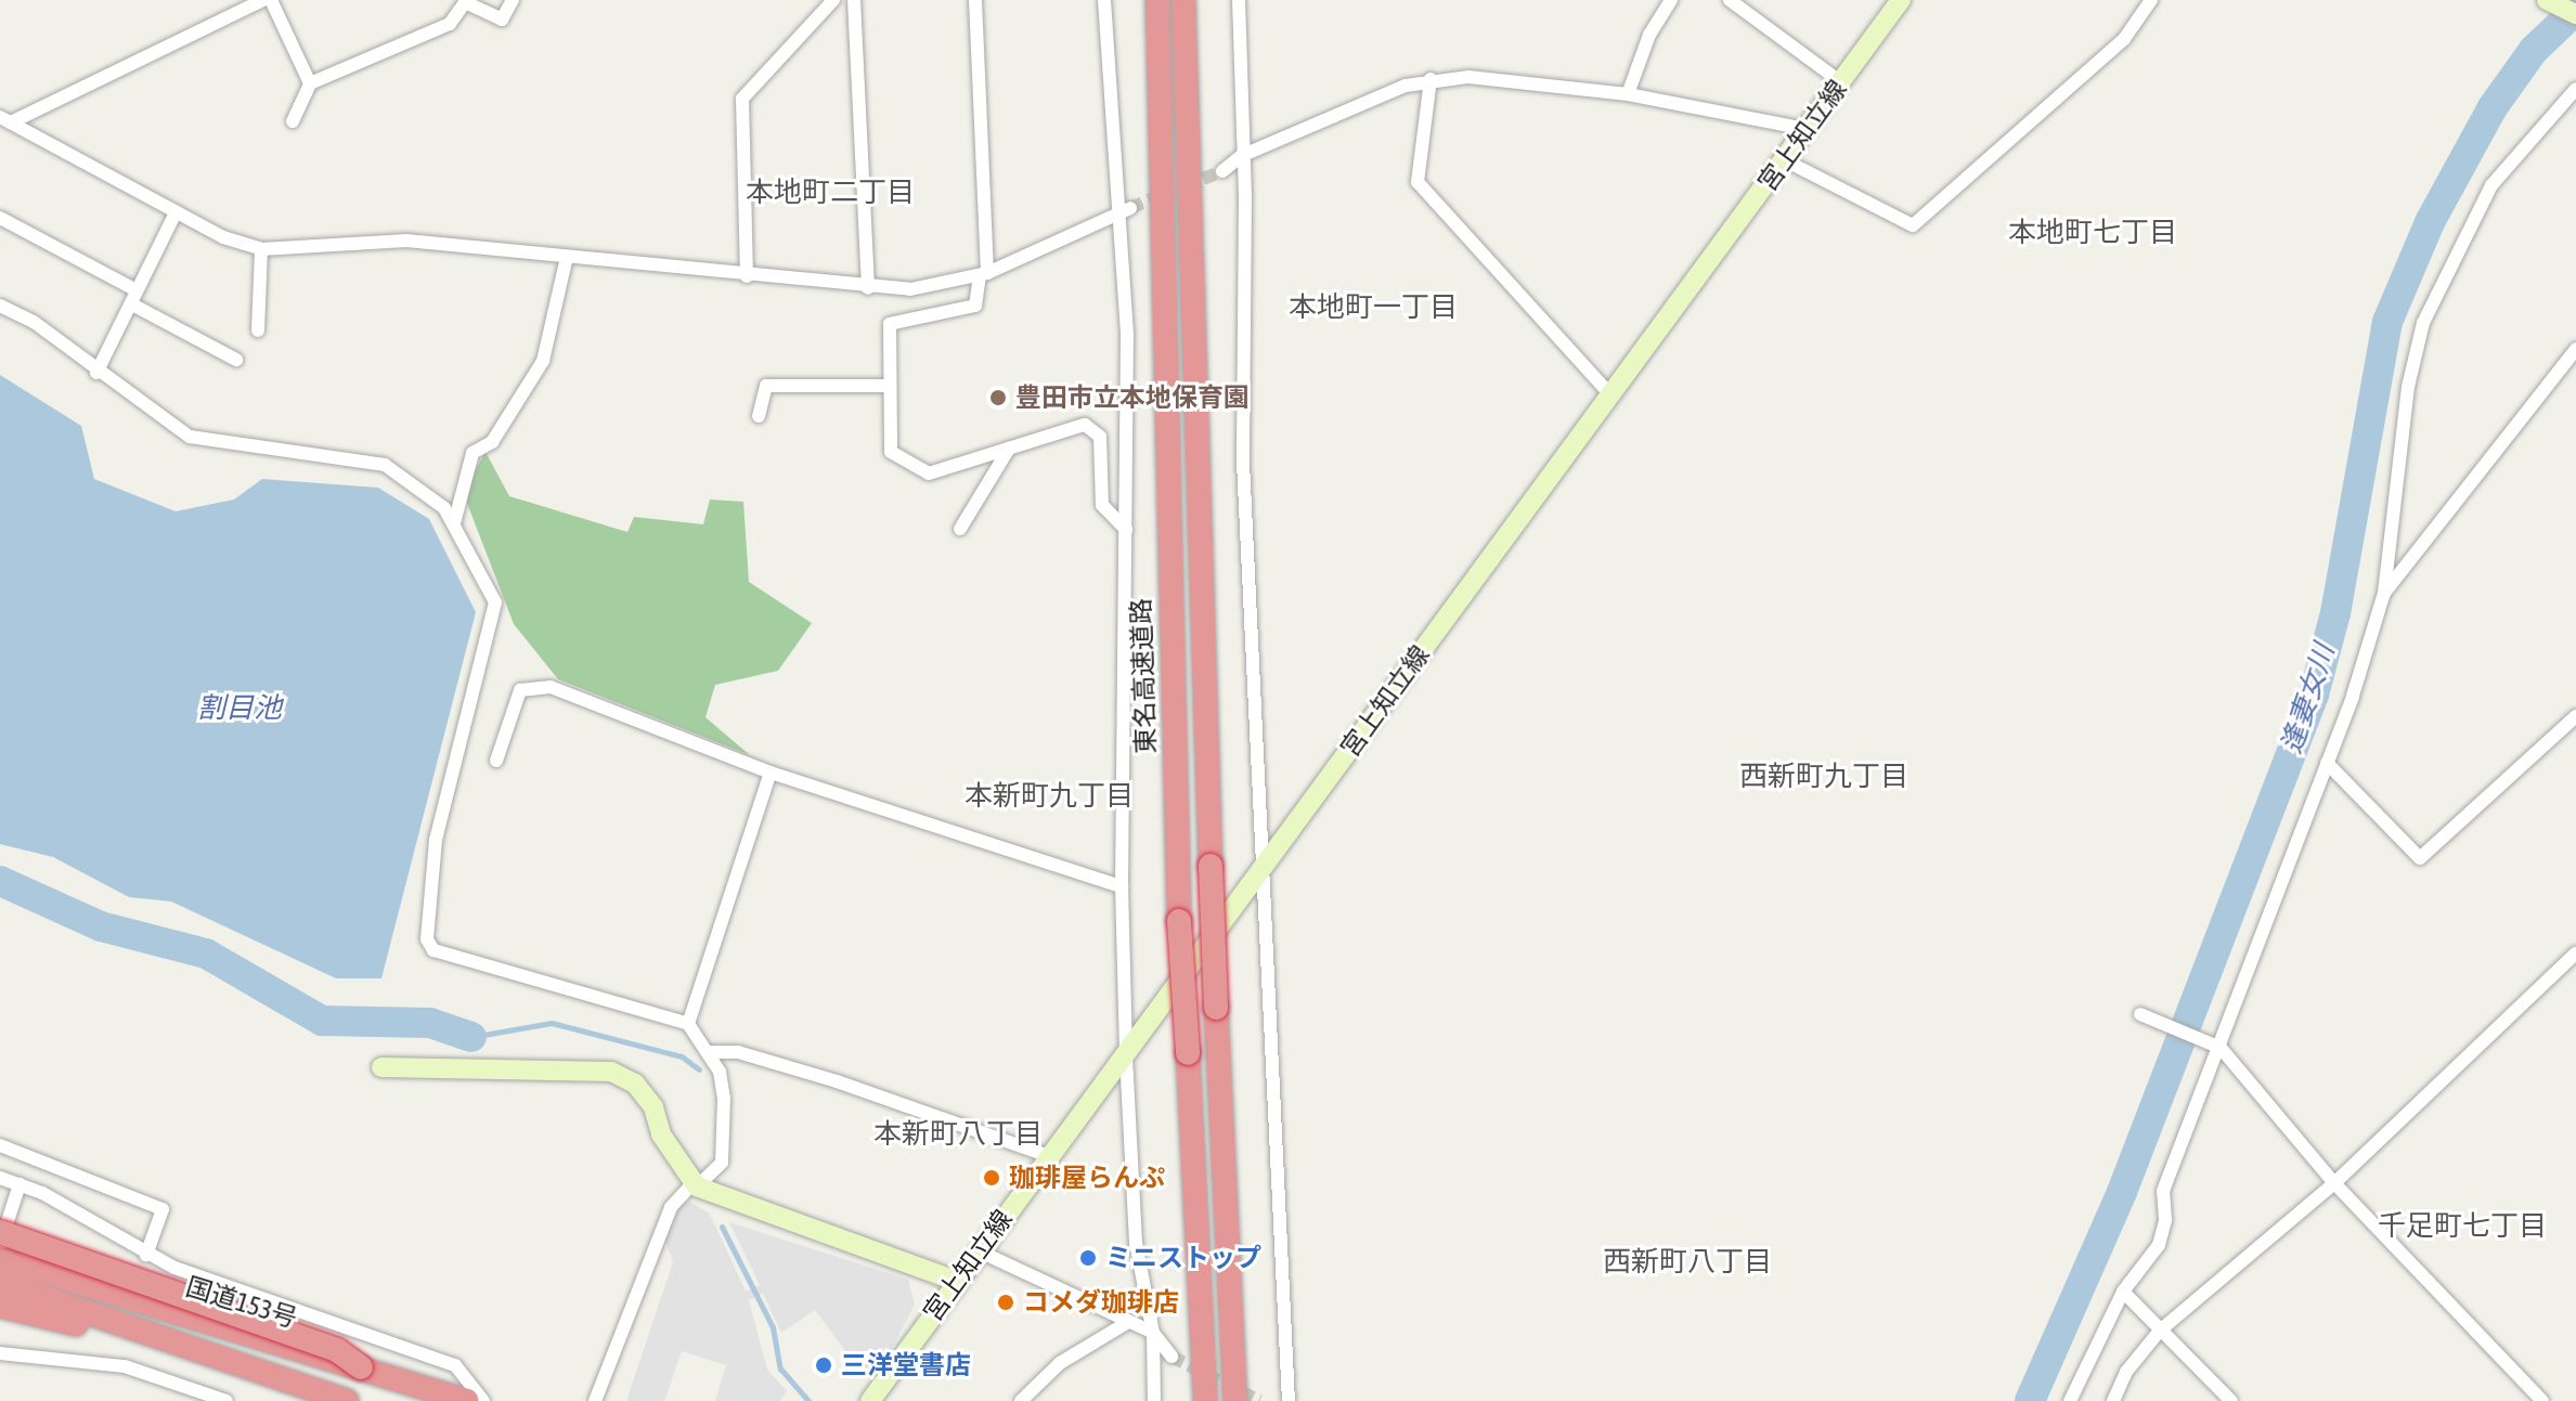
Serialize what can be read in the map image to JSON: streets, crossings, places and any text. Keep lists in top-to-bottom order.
{
  "streets": {
    "highway": ["東名高速道路", "国道153号"],
    "main road": ["宮上知立線"]
  },
  "districts": [
    "本地町二丁目",
    "本地町七丁目",
    "本地町一丁目",
    "西新町九丁目",
    "本新町九丁目",
    "本新町八丁目",
    "千足町七丁目",
    "西新町八丁目"
  ],
  "water": ["逢妻女川", "割目池"],
  "places": [
    "豊田市立本地保育園",
    "珈琲屋らんぷ",
    "ミニストップ",
    "コメダ珈琲店",
    "三洋堂書店"
  ]
}
